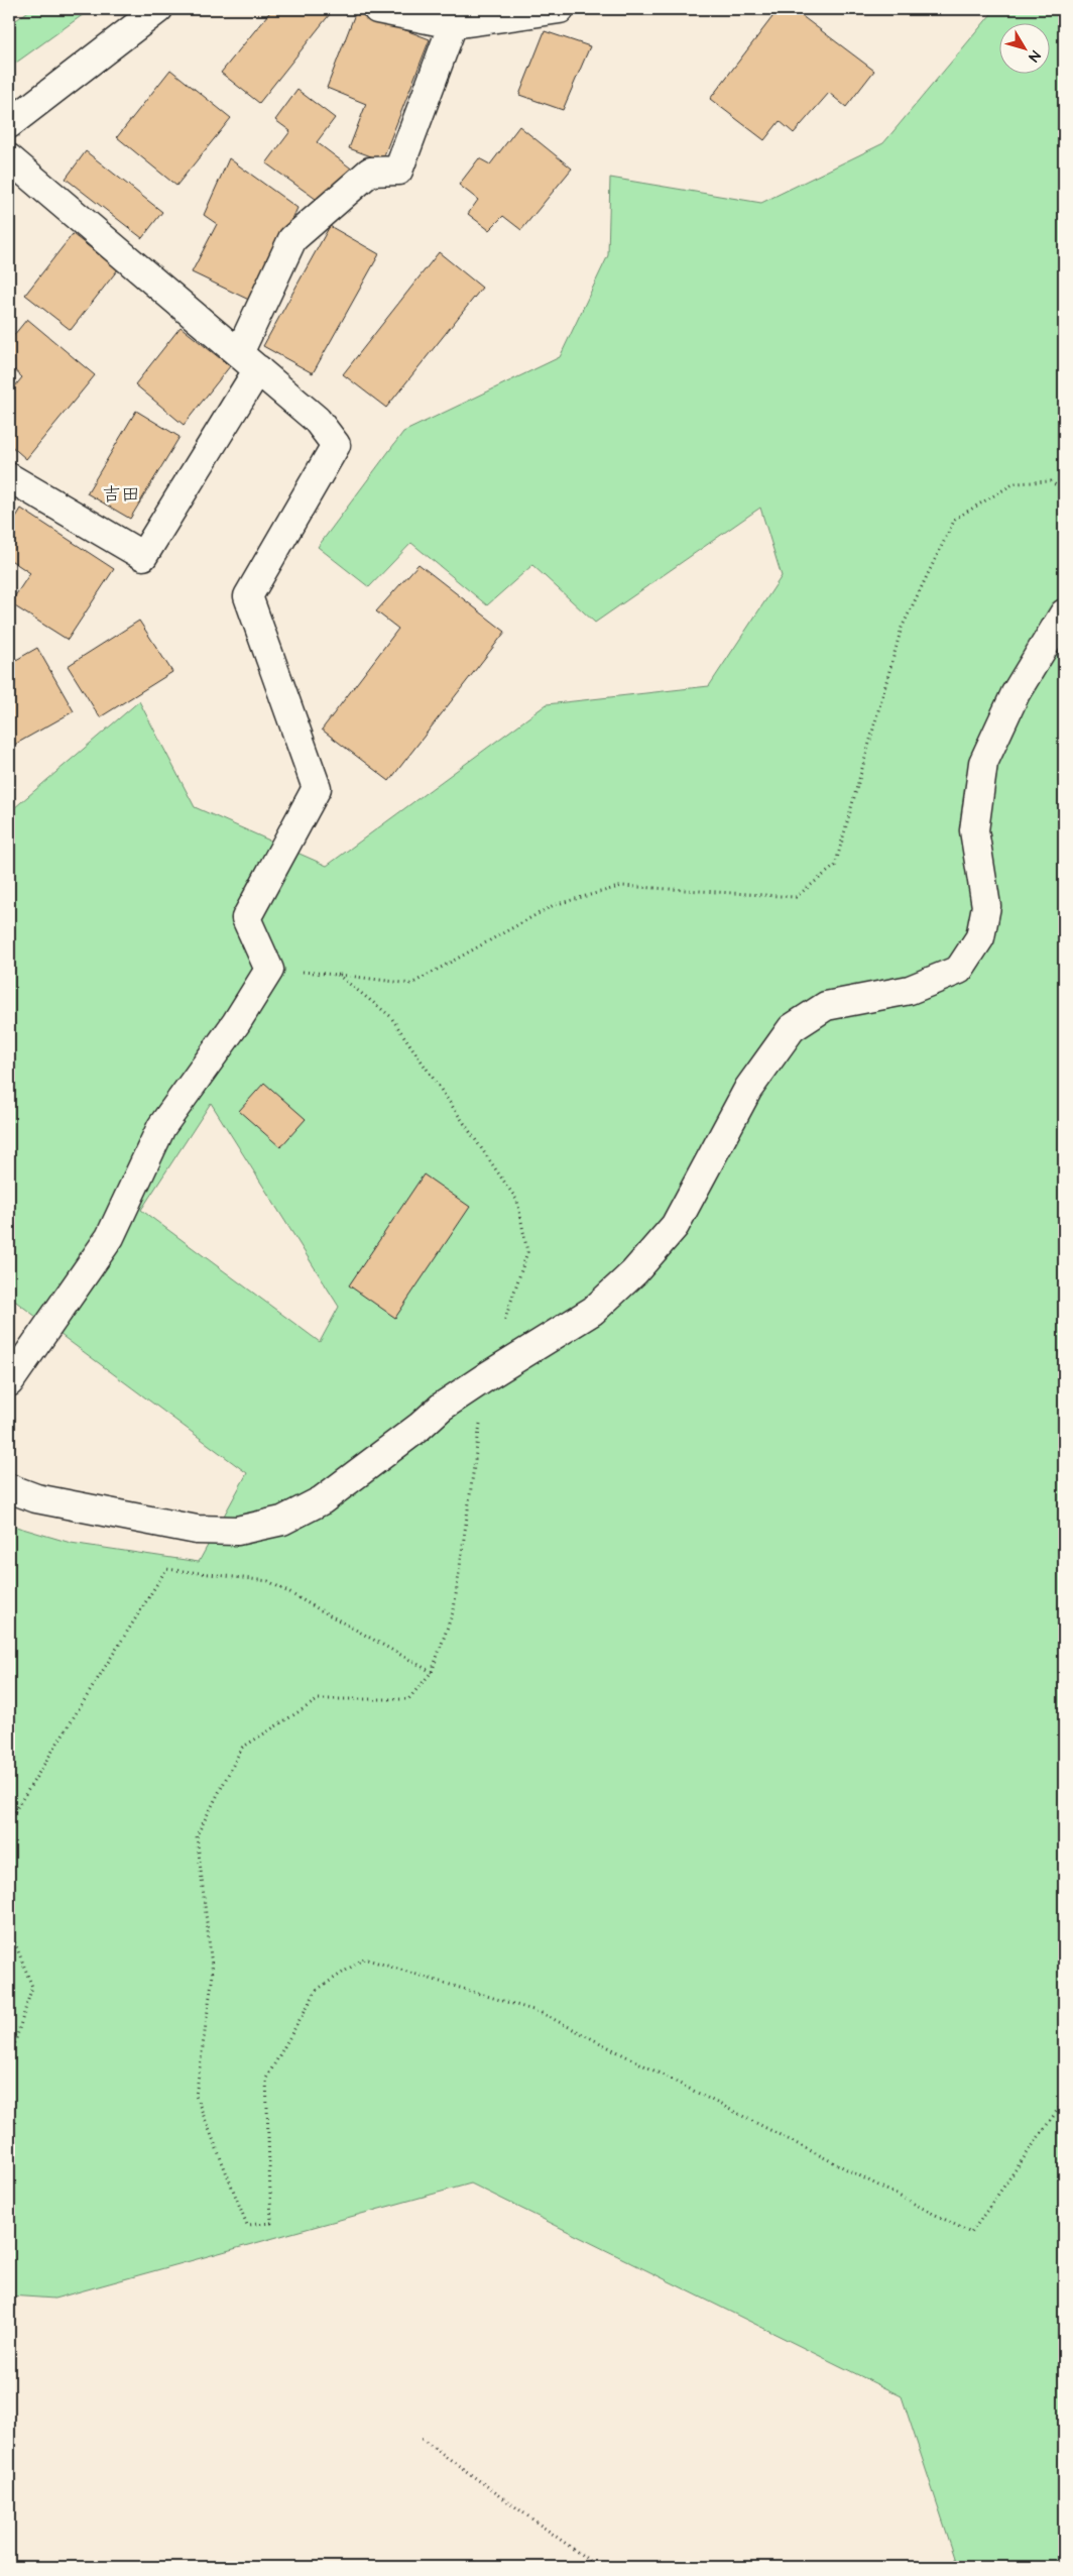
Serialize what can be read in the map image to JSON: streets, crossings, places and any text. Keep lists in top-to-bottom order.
{
  "districts": ["吉田"],
  "north": "bottom right"
}
